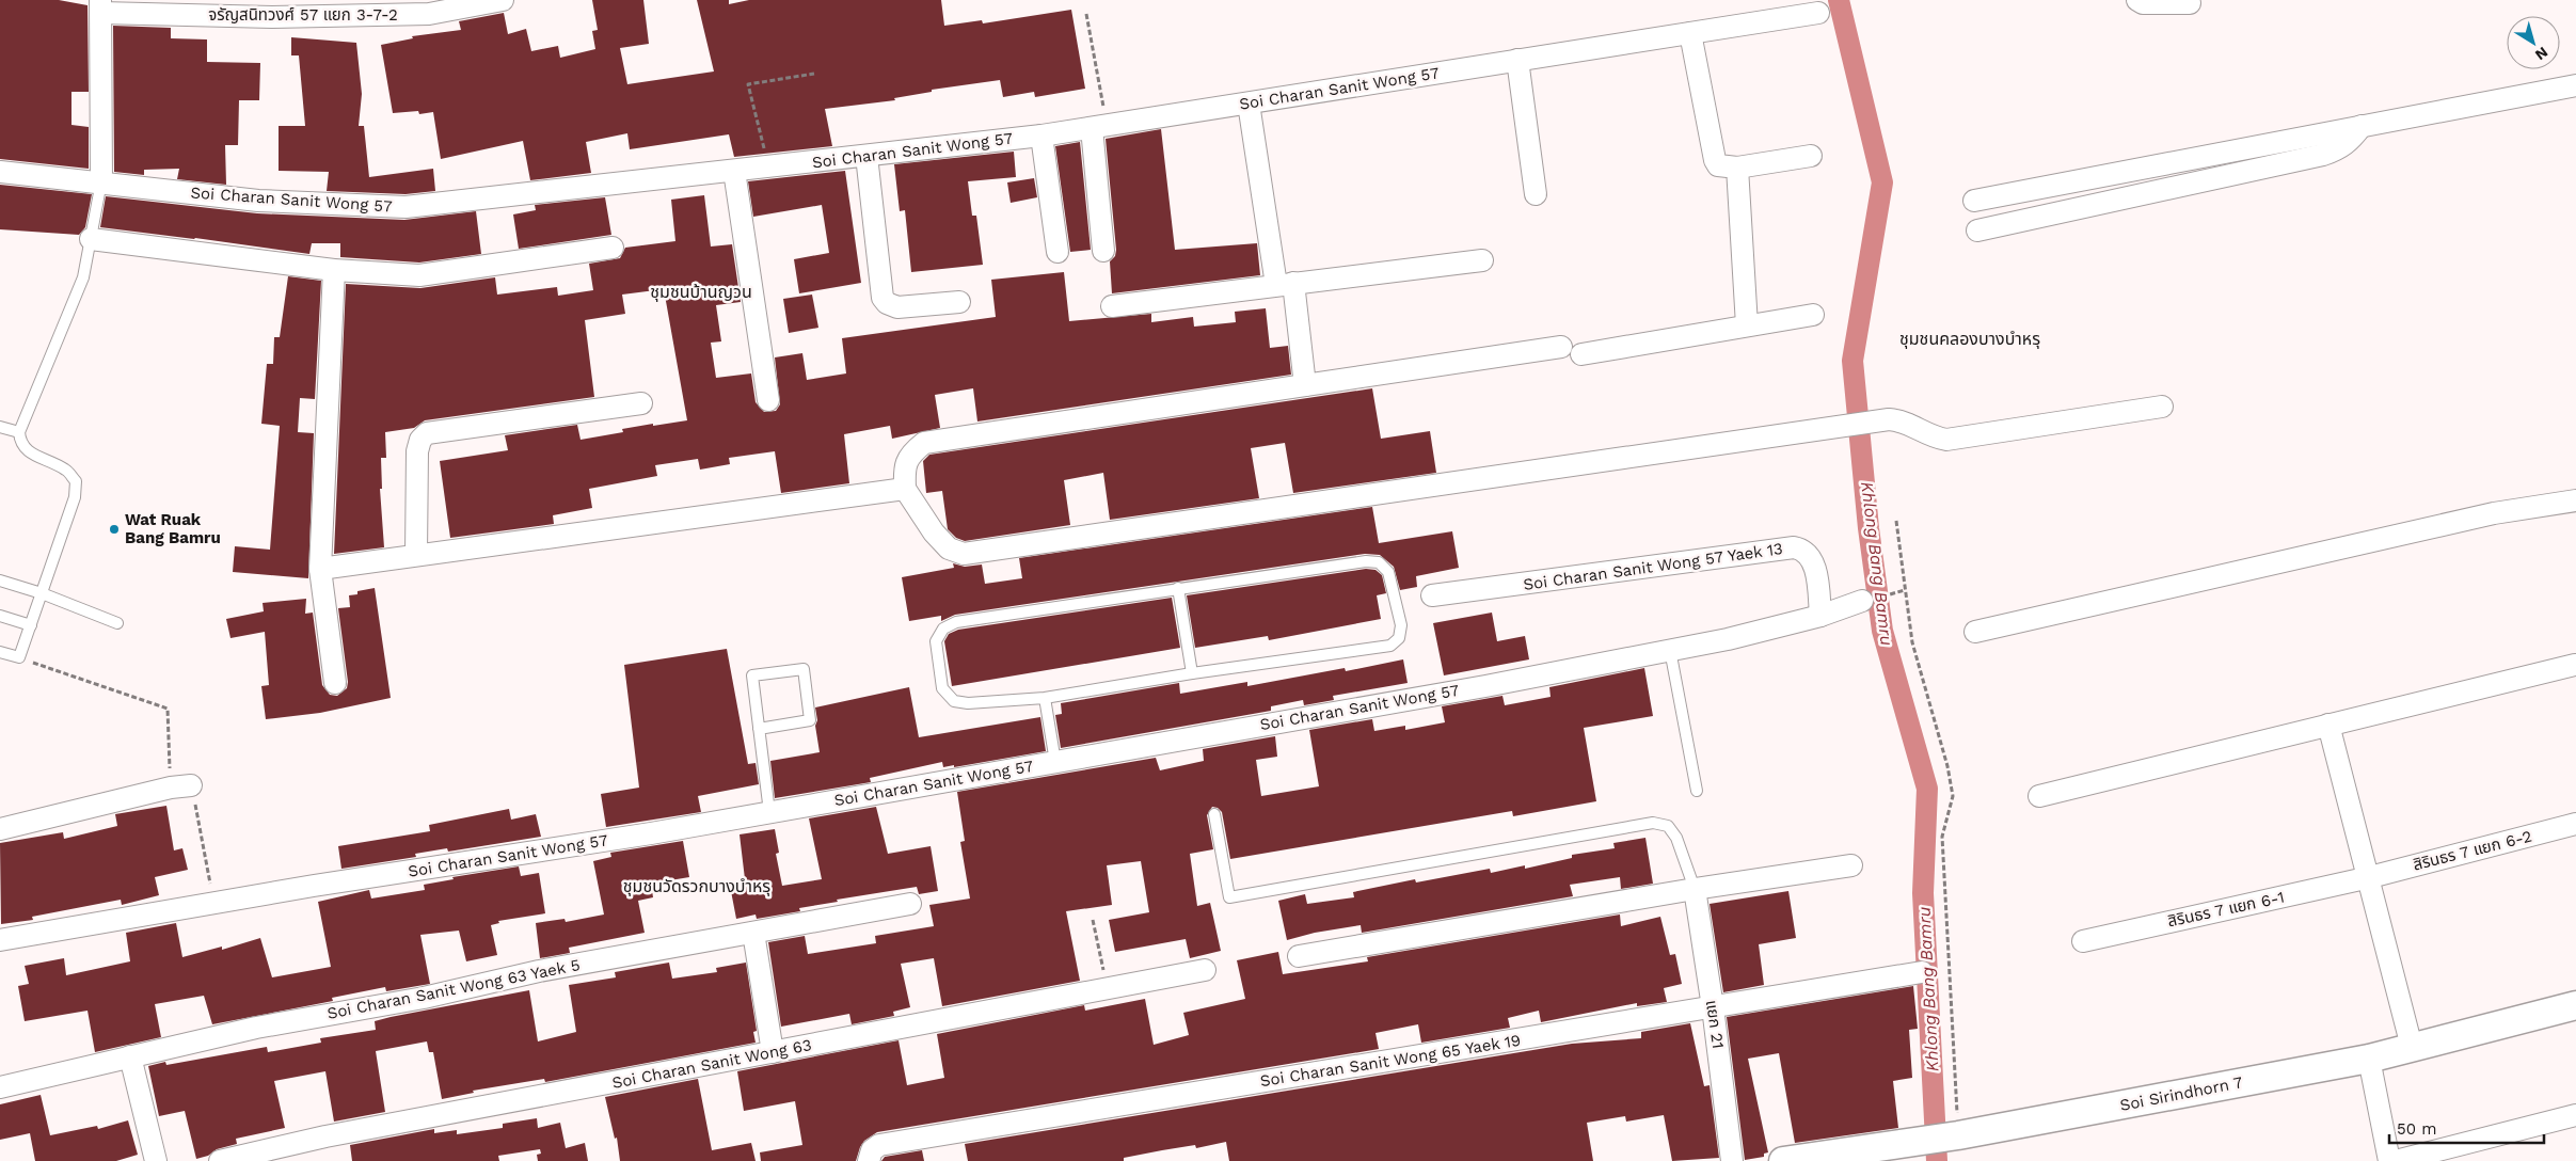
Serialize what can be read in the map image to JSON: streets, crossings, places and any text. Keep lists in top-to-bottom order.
{
  "streets": {
    "street": [
      "จรัญสนิทวงศ์ 57 แยก 3-7-2",
      "Soi Charan Sanit Wong 57",
      "Soi Charan Sanit Wong 57 Yaek 13",
      "สิรินธร 7 แยก 6-2",
      "สิรินธร 7 แยก 6-1",
      "Soi Charan Sanit Wong 63 Yaek 5",
      "แยก 21",
      "Soi Charan Sanit Wong 65 Yaek 19",
      "Soi Charan Sanit Wong 63",
      "Soi Sirindhorn 7"
    ]
  },
  "crossings": [
    ["Soi Charan Sanit Wong 57", "Soi Charan Sanit Wong 57 Yaek 13"],
    ["สิรินธร 7 แยก 6-2", "สิรินธร 7 แยก 6-1"],
    ["แยก 21", "Soi Charan Sanit Wong 65 Yaek 19"]
  ],
  "districts": ["ชุมชนบ้านญวน", "ชุมชนคลองบางบำหรุ", "ชุมชนวัดรวกบางบำหรุ"],
  "water": ["Khlong Bang Bamru"],
  "places": ["Wat Ruak Bang Bamru"],
  "scale_bar": "50 m",
  "north": "bottom right"
}
